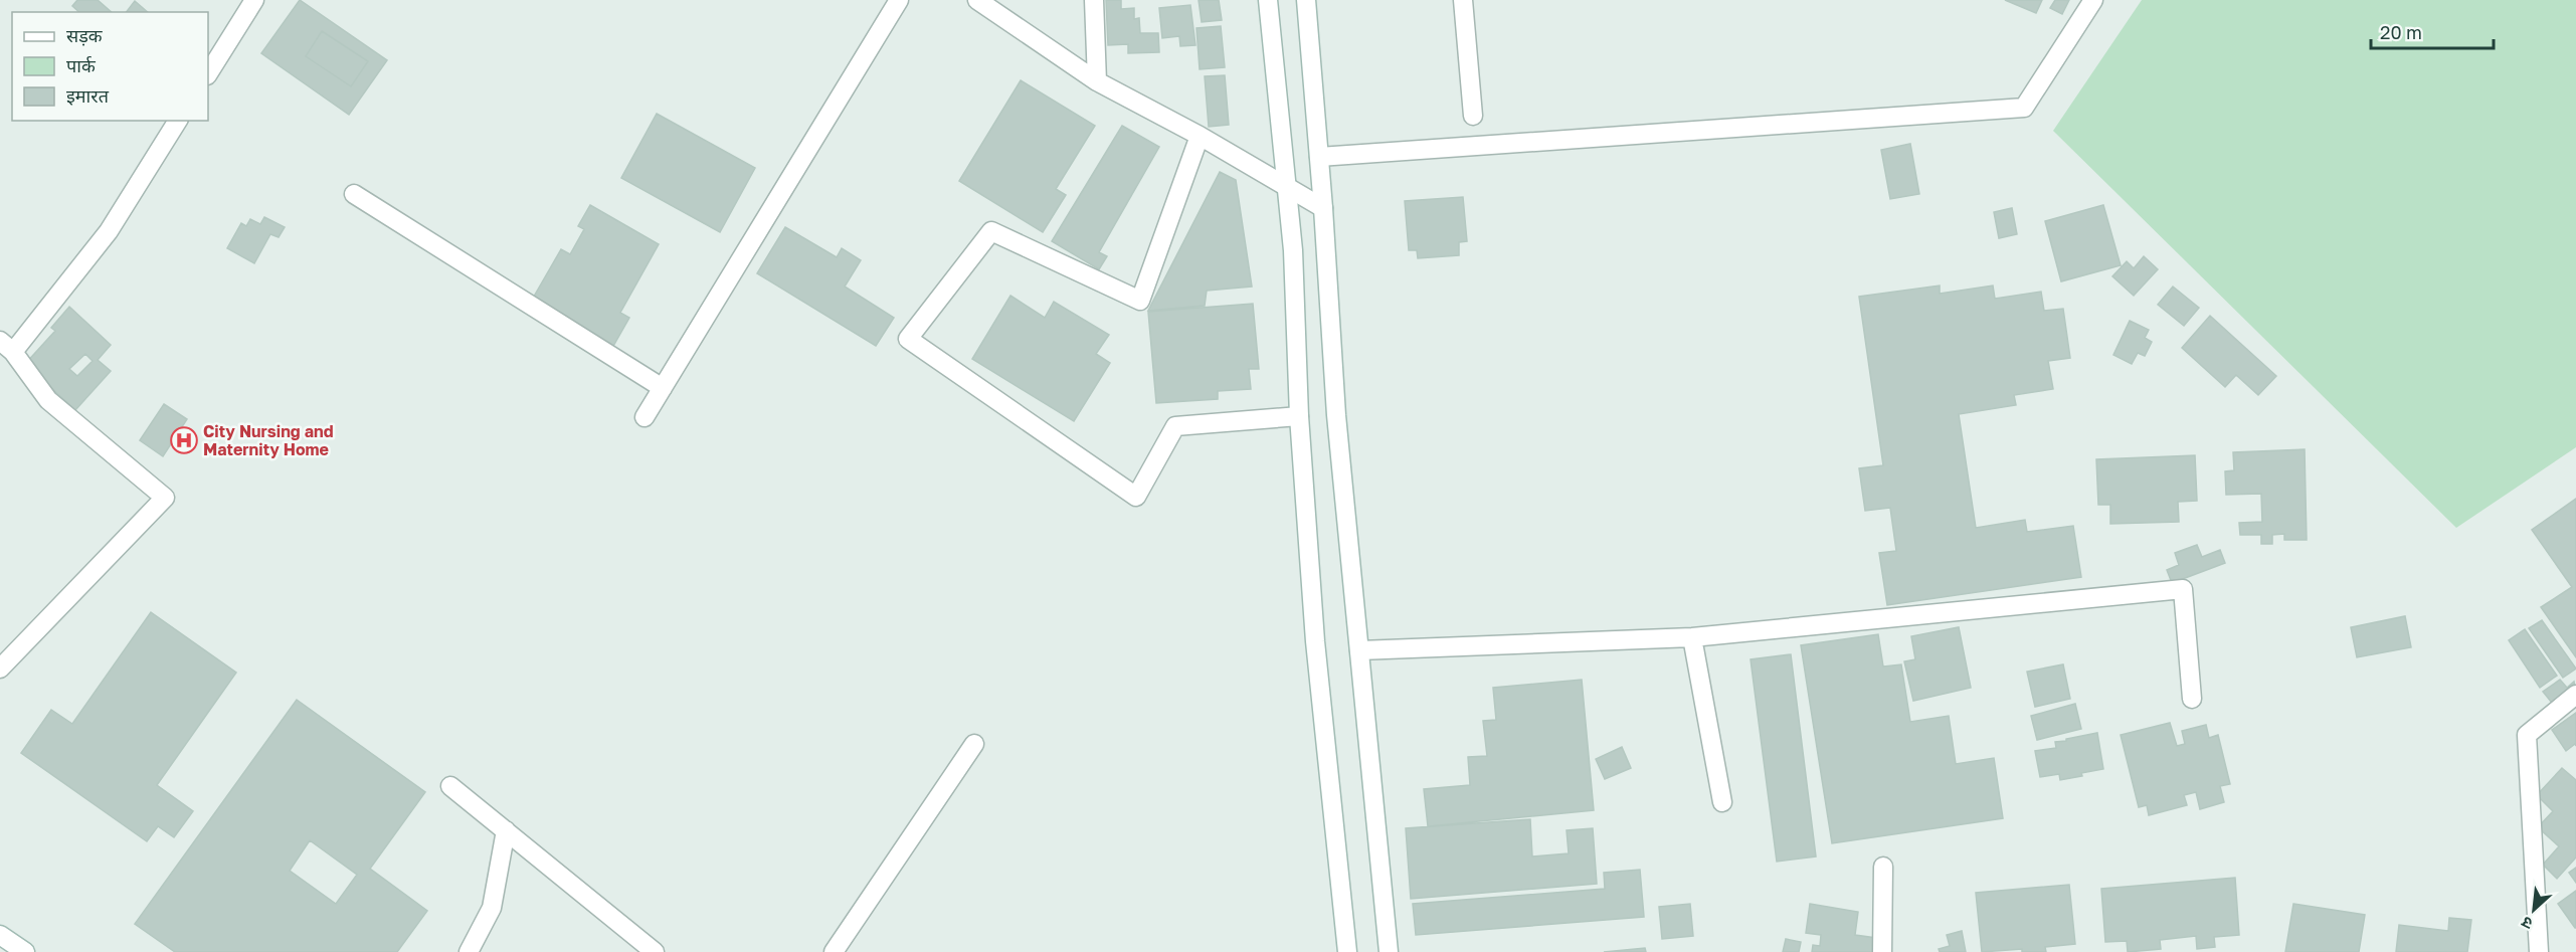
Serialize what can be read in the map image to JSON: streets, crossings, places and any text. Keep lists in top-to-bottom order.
{
  "places": {
    "hospital": ["City Nursing and Maternity Home"]
  },
  "legend": ["सड़क", "पार्क", "इमारत"],
  "scale_bar": "20 m",
  "north": "bottom left"
}
